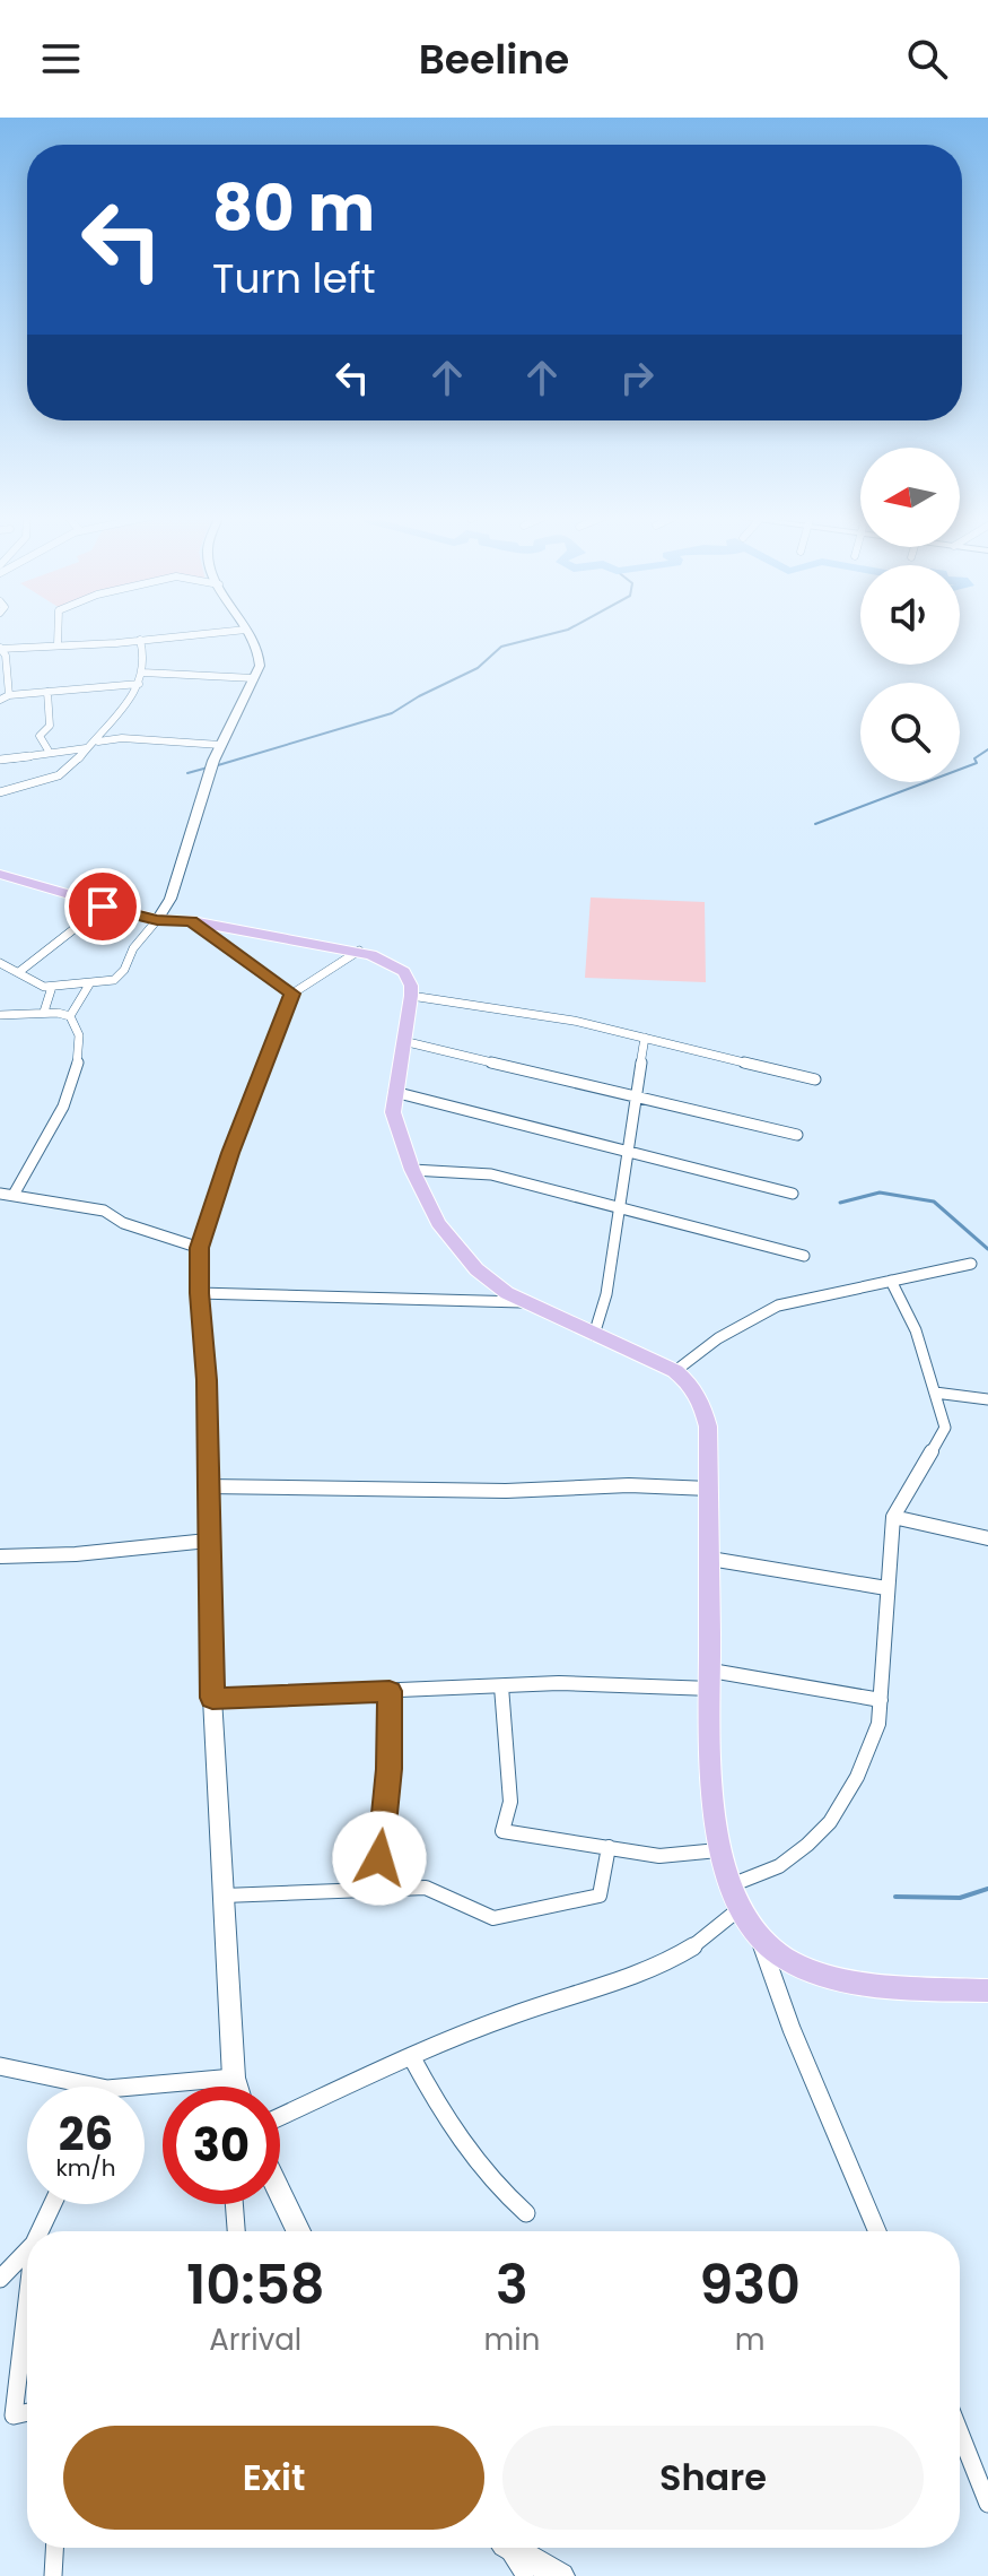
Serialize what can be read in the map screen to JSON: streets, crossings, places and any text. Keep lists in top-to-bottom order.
{
  "north": "left",
  "page": {
    "header": "Beeline",
    "turn": ["80 m", "Turn left"],
    "speed": "26 km/h",
    "limit": "30",
    "eta": [
      "10:58",
      "Arrival",
      "3",
      "min",
      "930",
      "m"
    ],
    "buttons": ["Exit", "Share"]
  }
}
